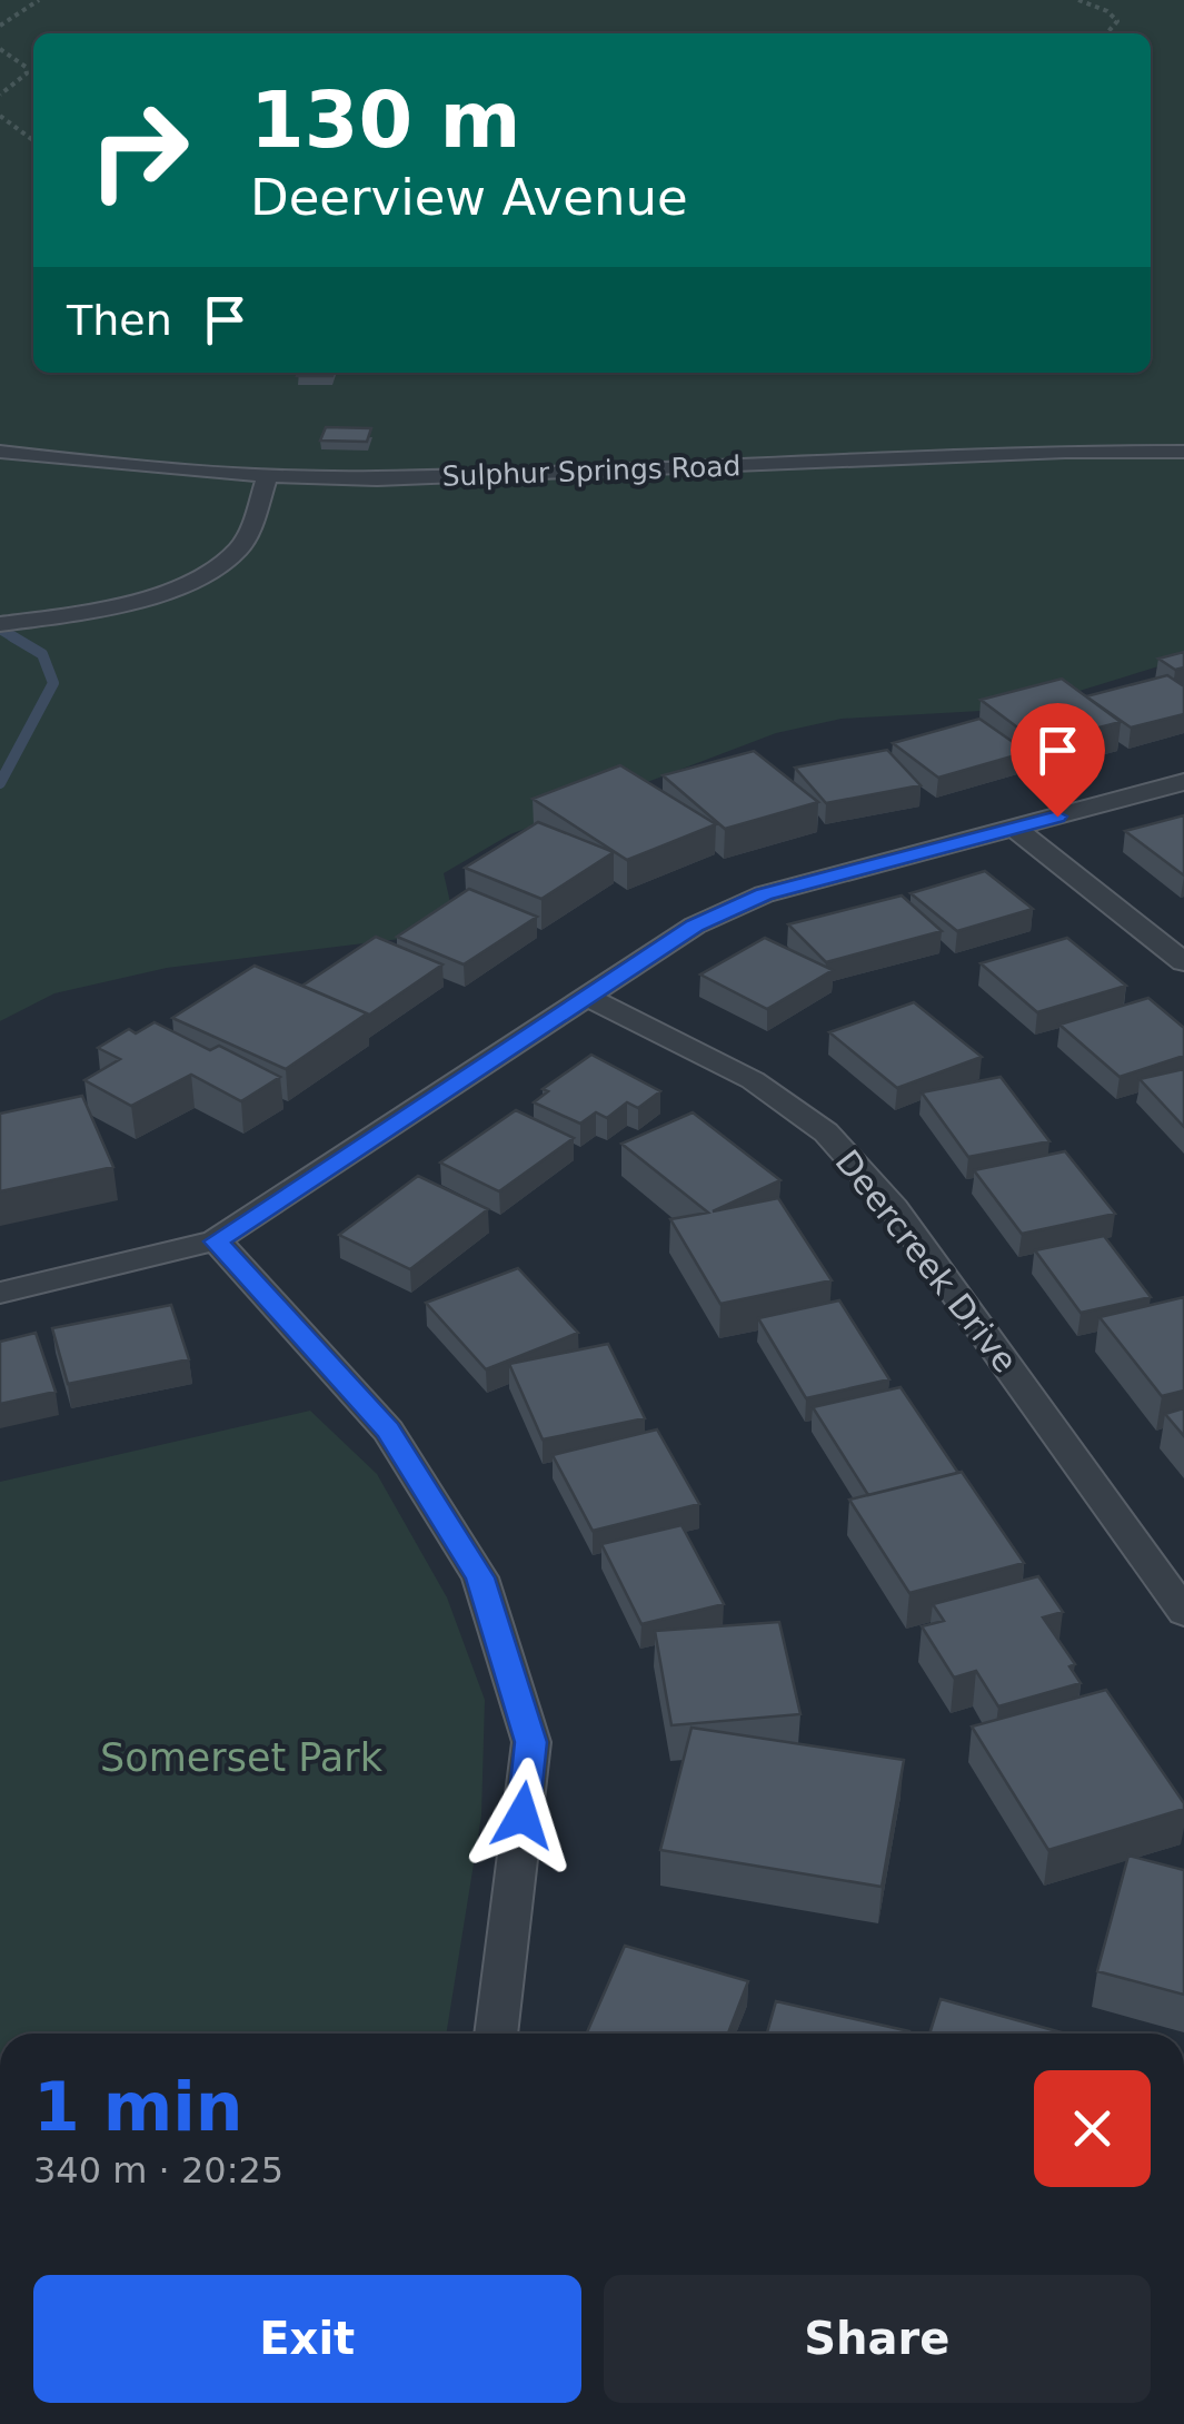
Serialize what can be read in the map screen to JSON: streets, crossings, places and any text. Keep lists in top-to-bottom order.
{
  "streets": {
    "street": ["Sulphur Springs Road", "Deercreek Drive"]
  },
  "parks": ["Somerset Park"],
  "page": {
    "turn": ["130 m", "Deerview Avenue"],
    "then": "Then",
    "heading": ["1 min", "340 m · 20:25"],
    "buttons": ["Exit", "Share"]
  }
}
